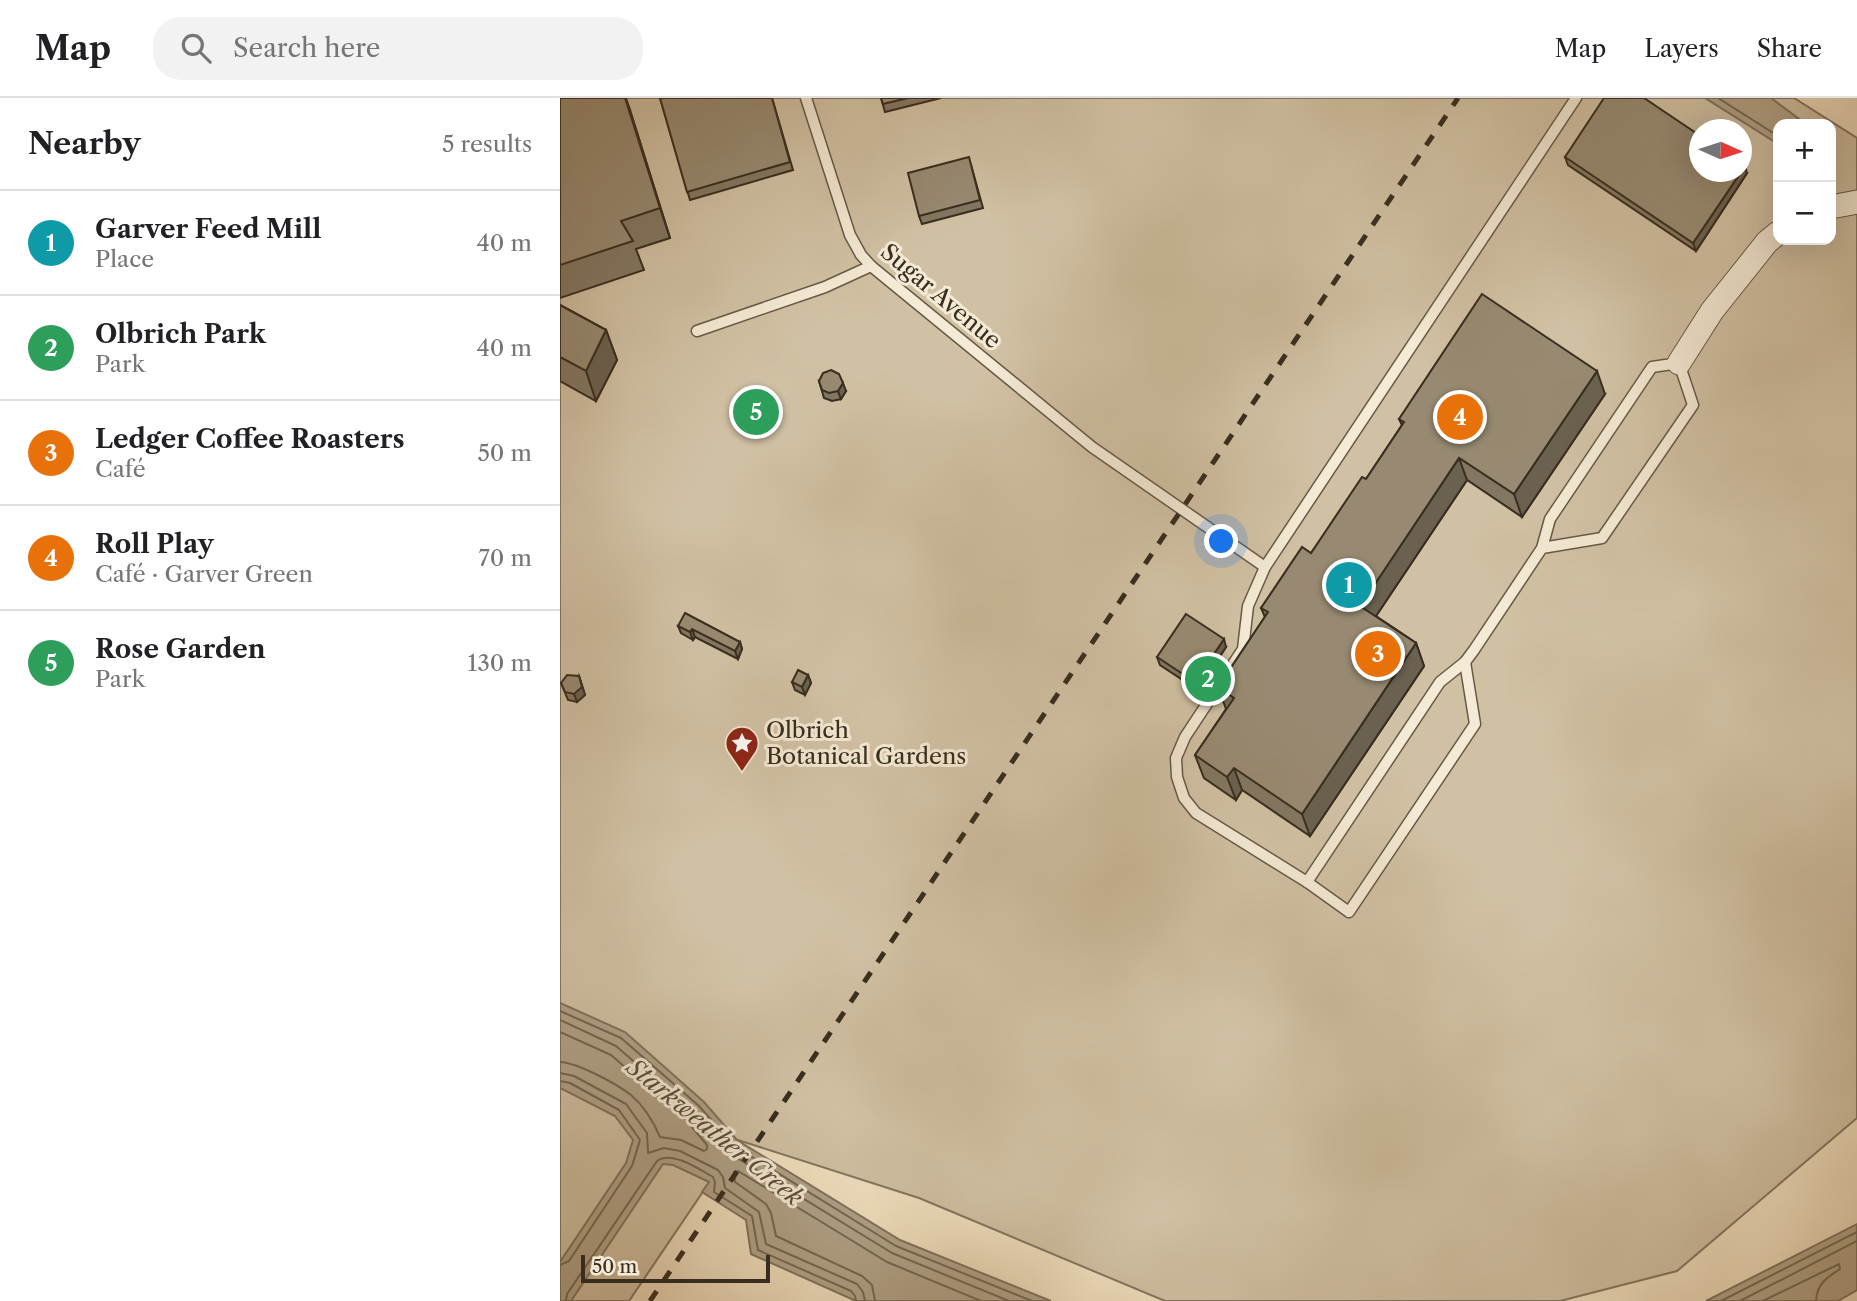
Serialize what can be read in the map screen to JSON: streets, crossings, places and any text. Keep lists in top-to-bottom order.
{
  "streets": {
    "lane": ["Sugar Avenue"]
  },
  "water": ["Starkweather Creek"],
  "places": {
    "place": ["Olbrich Botanical Gardens"]
  },
  "scale_bar": "50 m",
  "north": "right",
  "page": {
    "header": "Map",
    "search": "Search here",
    "nav": ["Map", "Layers", "Share"],
    "heading": ["Nearby", "5 results"],
    "map_buttons": ["+", "−"],
    "list": [
      {
        "mark": "1",
        "name": "Garver Feed Mill",
        "note": "Place",
        "value": "40 m"
      },
      {
        "mark": "2",
        "name": "Olbrich Park",
        "note": "Park",
        "value": "40 m"
      },
      {
        "mark": "3",
        "name": "Ledger Coffee Roasters",
        "note": "Café",
        "value": "50 m"
      },
      {
        "mark": "4",
        "name": "Roll Play",
        "note": "Café · Garver Green",
        "value": "70 m"
      },
      {
        "mark": "5",
        "name": "Rose Garden",
        "note": "Park",
        "value": "130 m"
      }
    ],
    "pins": [
      "5",
      "4",
      "1",
      "3",
      "2"
    ],
    "scale": "50 m"
  }
}
